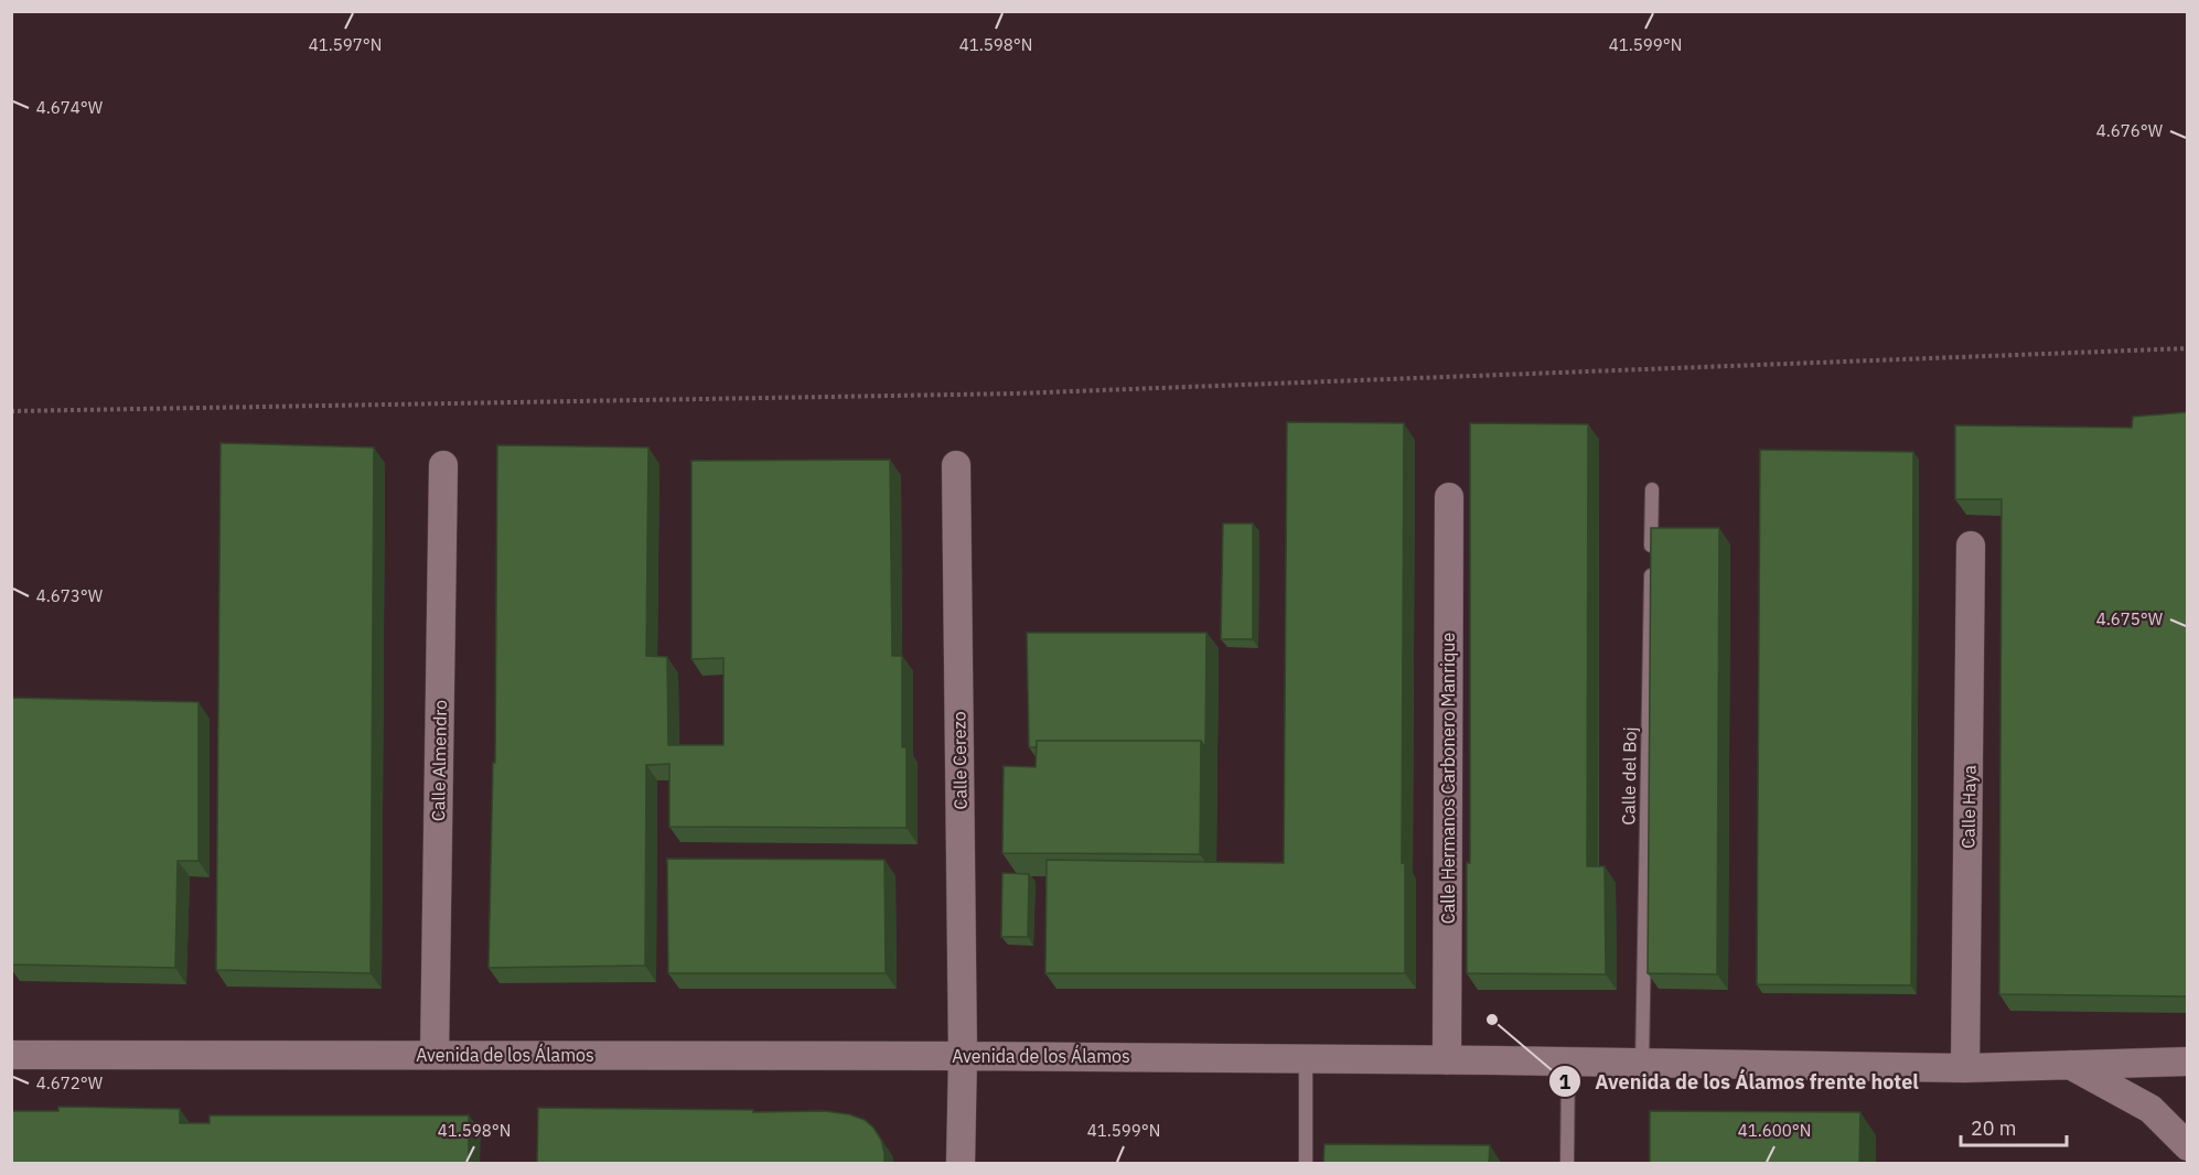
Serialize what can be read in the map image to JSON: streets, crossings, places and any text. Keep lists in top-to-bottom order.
{
  "streets": {
    "street": [
      "Calle Almendro",
      "Calle Cerezo",
      "Calle Hermanos Carbonero Manrique",
      "Calle Haya",
      "Avenida de los Álamos"
    ],
    "lane": ["Calle del Boj"]
  },
  "crossings": [
    ["Calle Almendro", "Avenida de los Álamos"],
    ["Calle Cerezo", "Avenida de los Álamos"],
    ["Calle del Boj", "Avenida de los Álamos"],
    ["Calle Hermanos Carbonero Manrique", "Avenida de los Álamos"],
    ["Calle Haya", "Avenida de los Álamos"]
  ],
  "places": ["Avenida de los Álamos frente hotel"],
  "scale_bar": "20 m",
  "coordinates": [
    "41.597°N",
    "41.598°N",
    "41.599°N",
    "4.674°W",
    "4.676°W",
    "4.673°W",
    "4.675°W",
    "4.672°W",
    "41.600°N"
  ]
}
